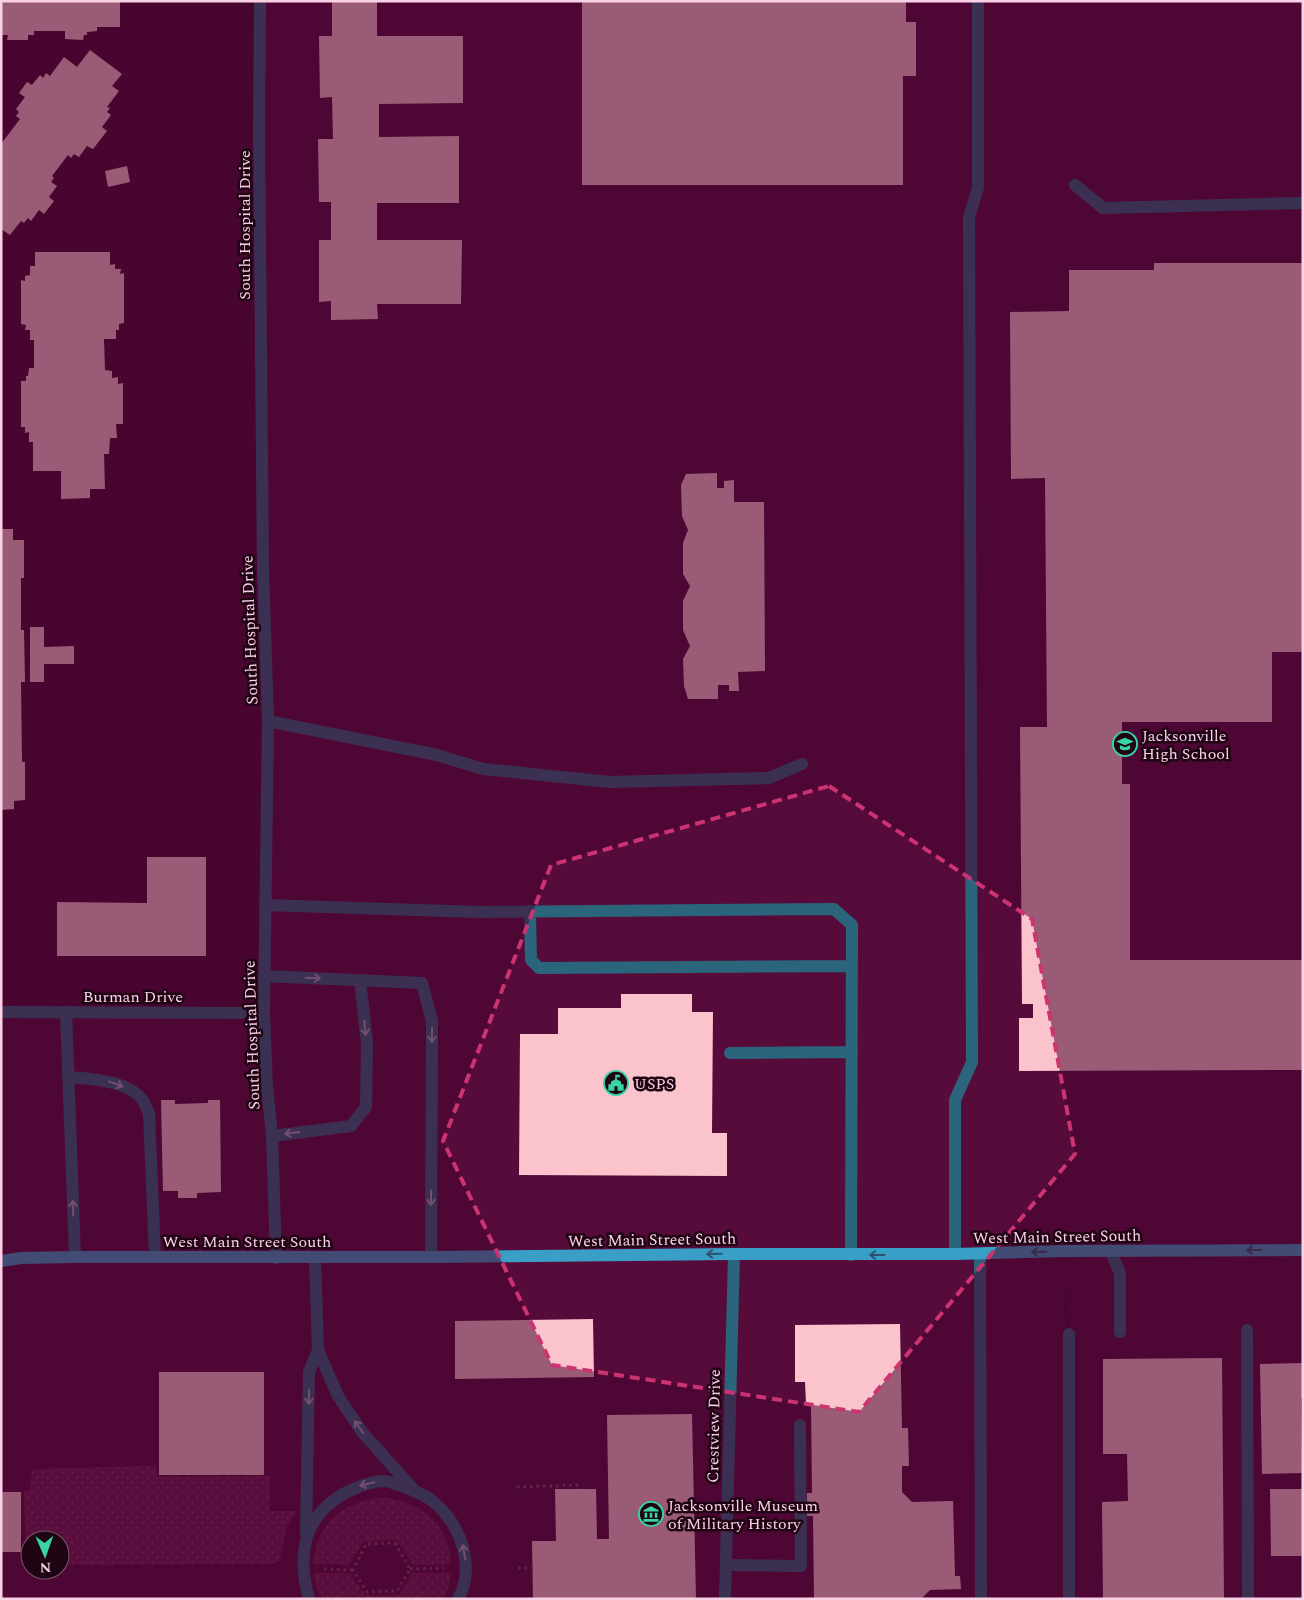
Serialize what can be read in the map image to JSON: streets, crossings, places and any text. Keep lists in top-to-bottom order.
{
  "streets": {
    "main road": ["West Main Street South"],
    "street": ["South Hospital Drive", "Burman Drive", "Crestview Drive"]
  },
  "crossings": [
    ["South Hospital Drive", "Burman Drive"],
    ["South Hospital Drive", "West Main Street South"],
    ["West Main Street South", "Crestview Drive"]
  ],
  "one_way": ["West Main Street South"],
  "places": {
    "school or university": ["Jacksonville High School"],
    "public building": ["USPS"],
    "museum": ["Jacksonville Museum of Military History"]
  },
  "north": "bottom"
}
